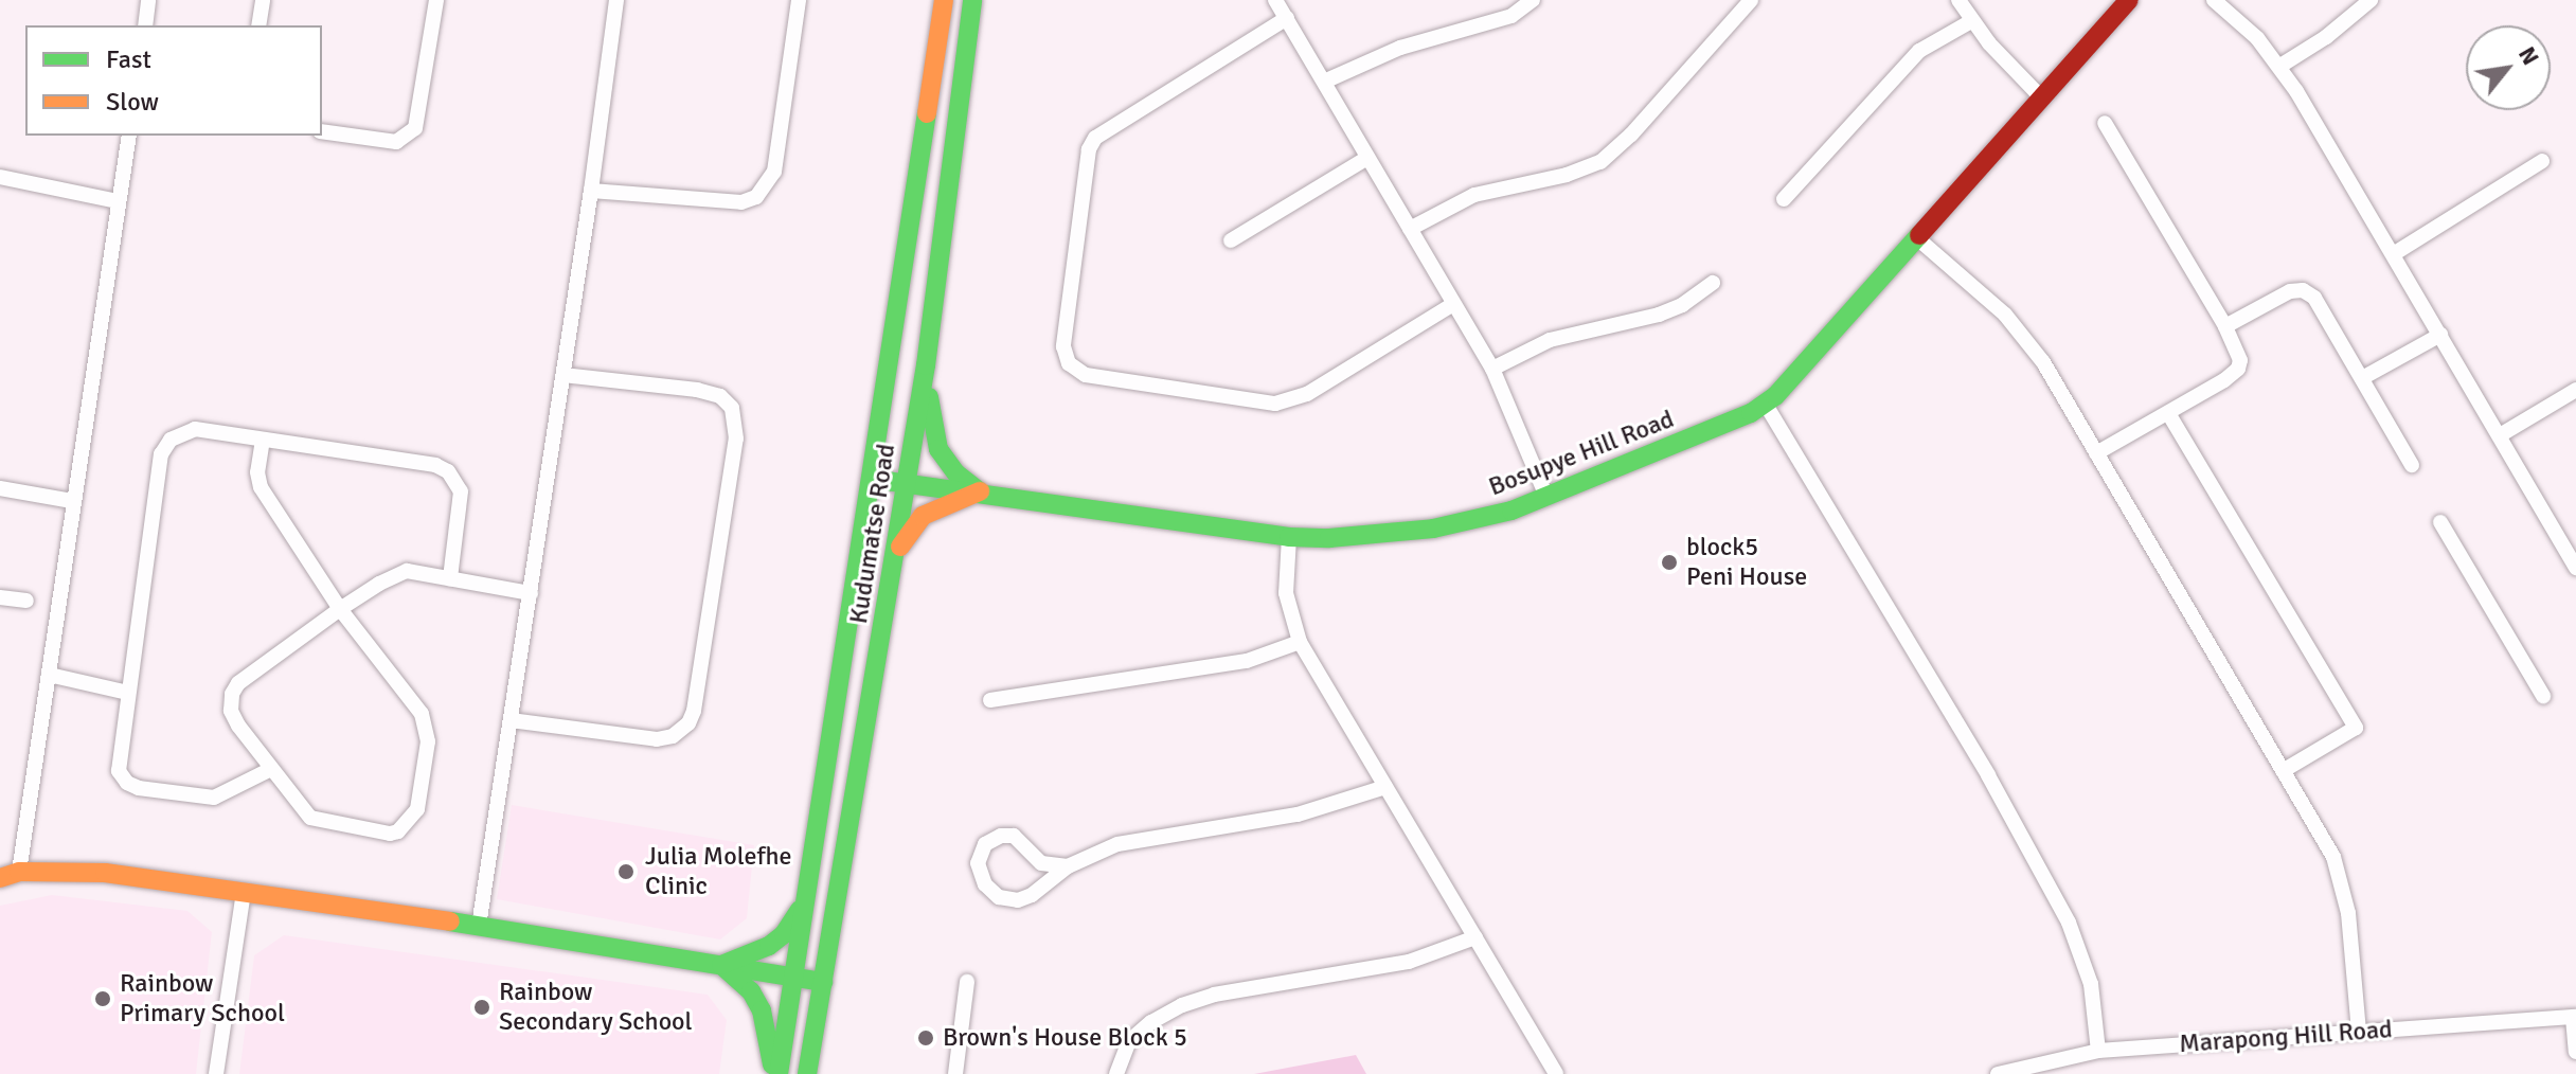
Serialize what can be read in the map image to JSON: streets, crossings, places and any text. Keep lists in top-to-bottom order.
{
  "streets": {
    "main road": ["Bosupye Hill Road", "Kudumatse Road"],
    "street": ["Marapong Hill Road"]
  },
  "crossings": [
    ["Bosupye Hill Road", "Kudumatse Road"]
  ],
  "places": [
    "block5 Peni House",
    "Julia Molefhe Clinic",
    "Rainbow Primary School",
    "Rainbow Secondary School",
    "Brown's House Block 5"
  ],
  "legend": ["Fast", "Slow"],
  "north": "top right"
}
